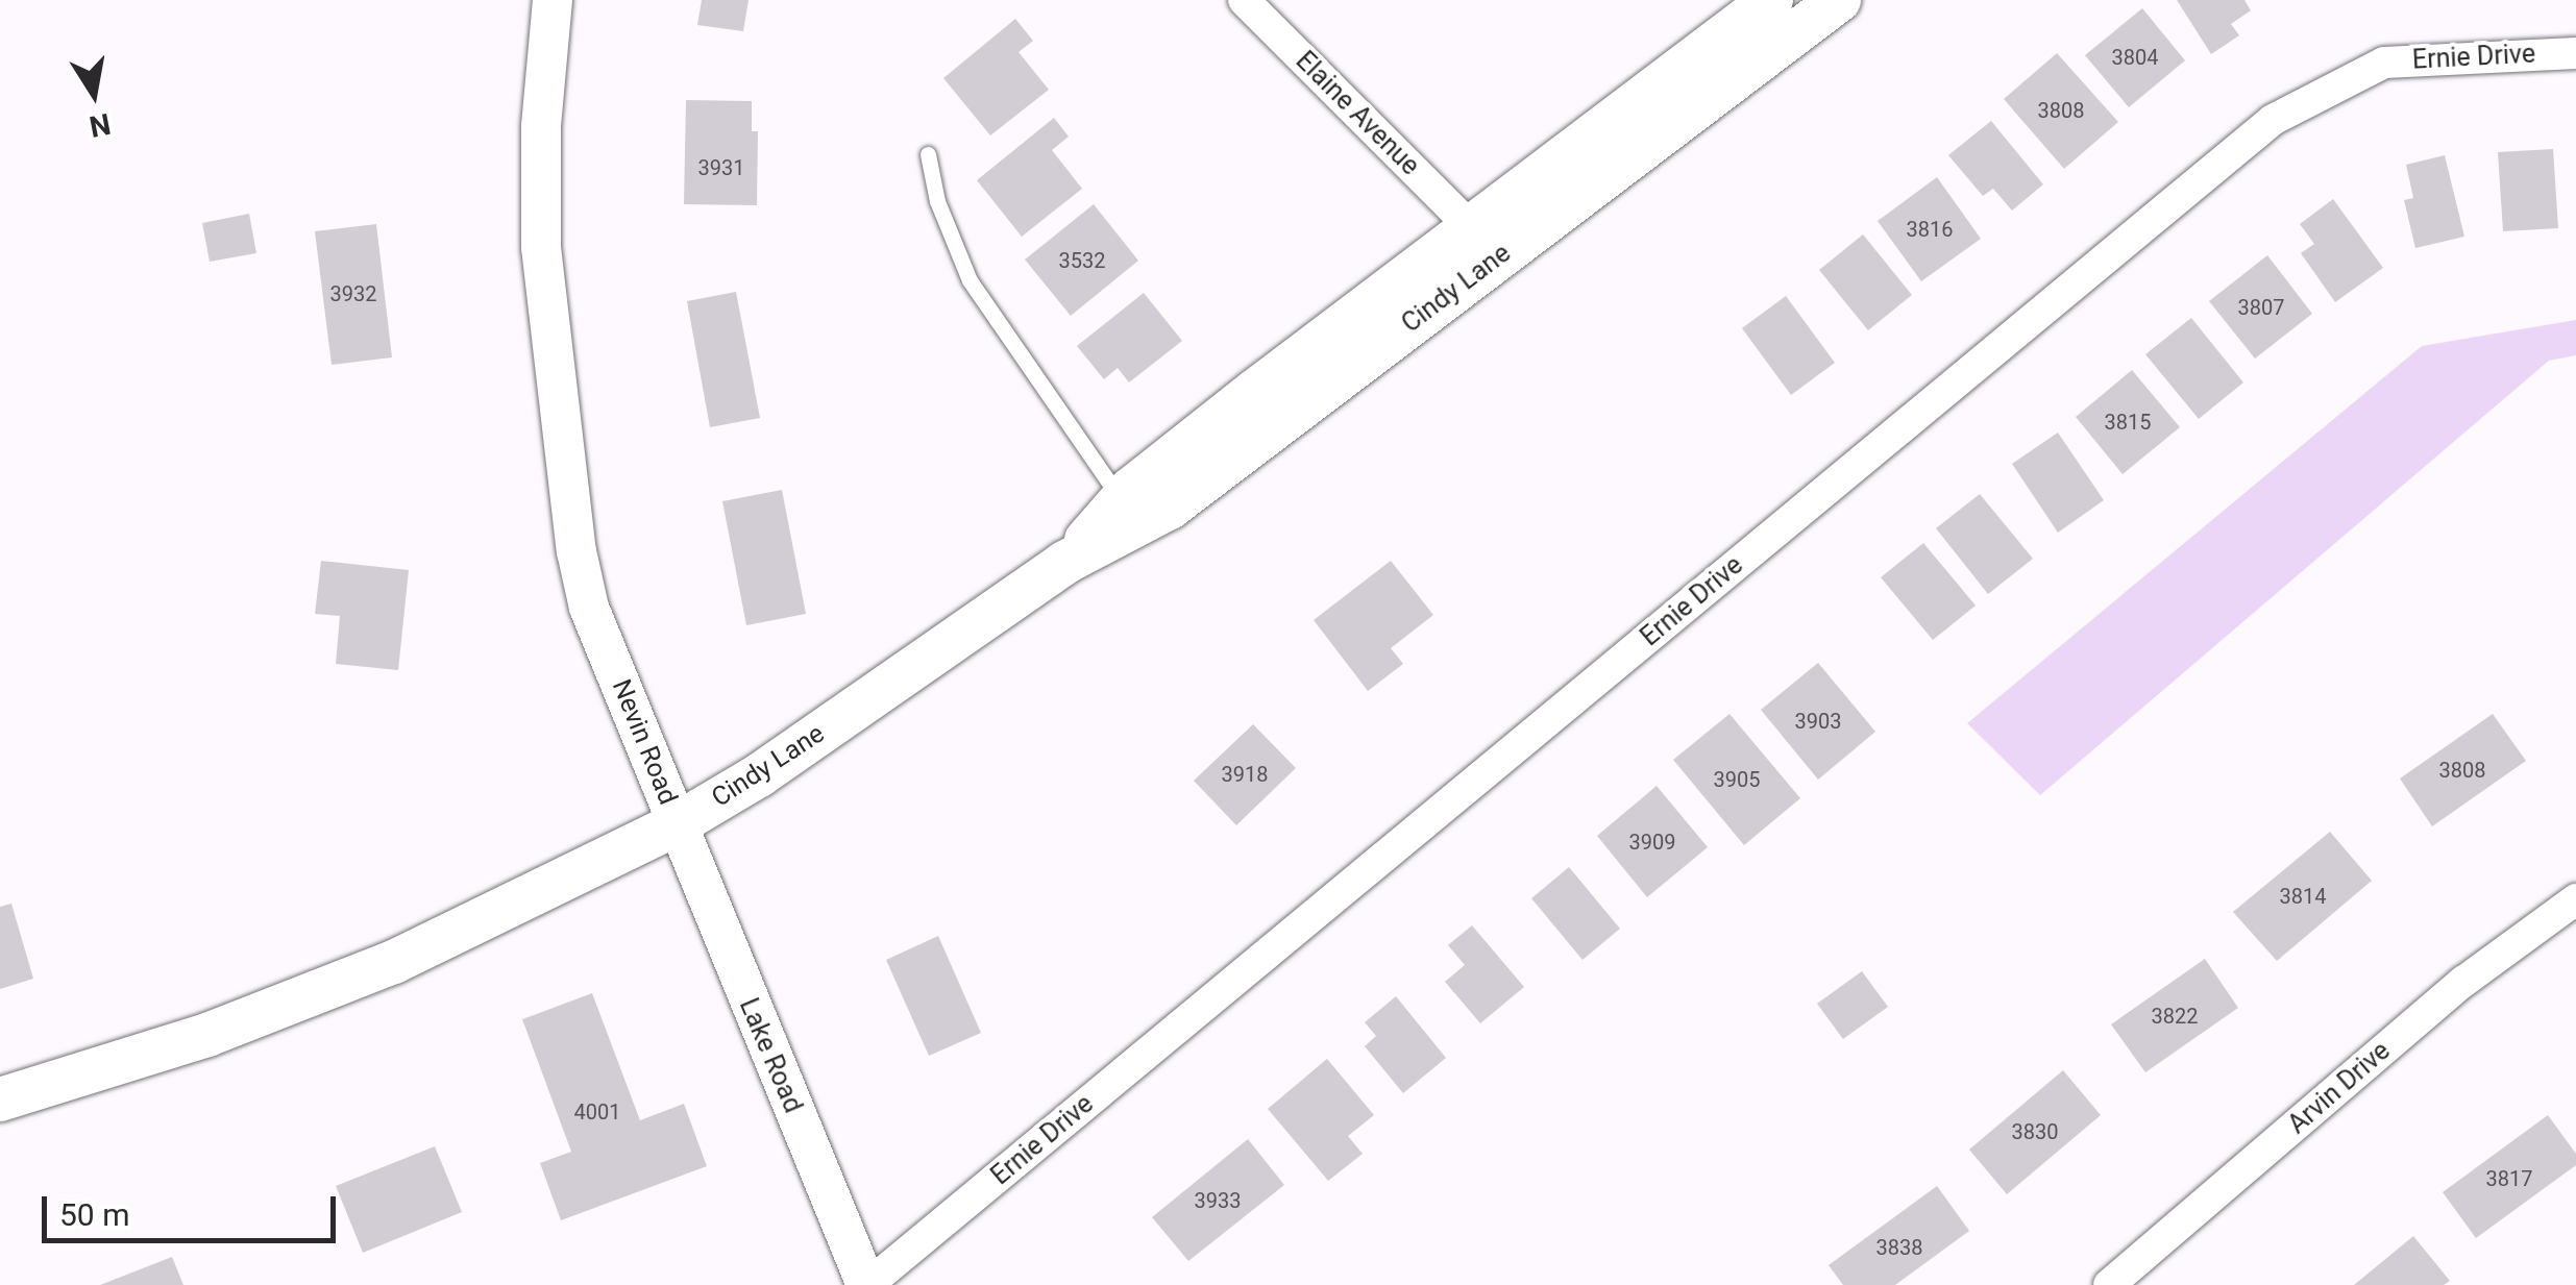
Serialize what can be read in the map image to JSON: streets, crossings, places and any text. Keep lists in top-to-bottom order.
{
  "streets": {
    "main road": ["Cindy Lane", "Nevin Road"],
    "street": [
      "Ernie Drive",
      "Elaine Avenue",
      "Lake Road",
      "Arvin Drive"
    ]
  },
  "crossings": [
    ["Ernie Drive", "Lake Road"],
    ["Elaine Avenue", "Cindy Lane"],
    ["Cindy Lane", "Nevin Road"],
    ["Cindy Lane", "Lake Road"],
    ["Nevin Road", "Lake Road"]
  ],
  "house_numbers": [
    "3804",
    "3808",
    "3931",
    "3816",
    "3532",
    "3932",
    "3807",
    "3815",
    "3903",
    "3808",
    "3918",
    "3905",
    "3909",
    "3814",
    "3822",
    "4001",
    "3830",
    "3817",
    "3933",
    "3838"
  ],
  "scale_bar": "50 m",
  "north": "bottom"
}
